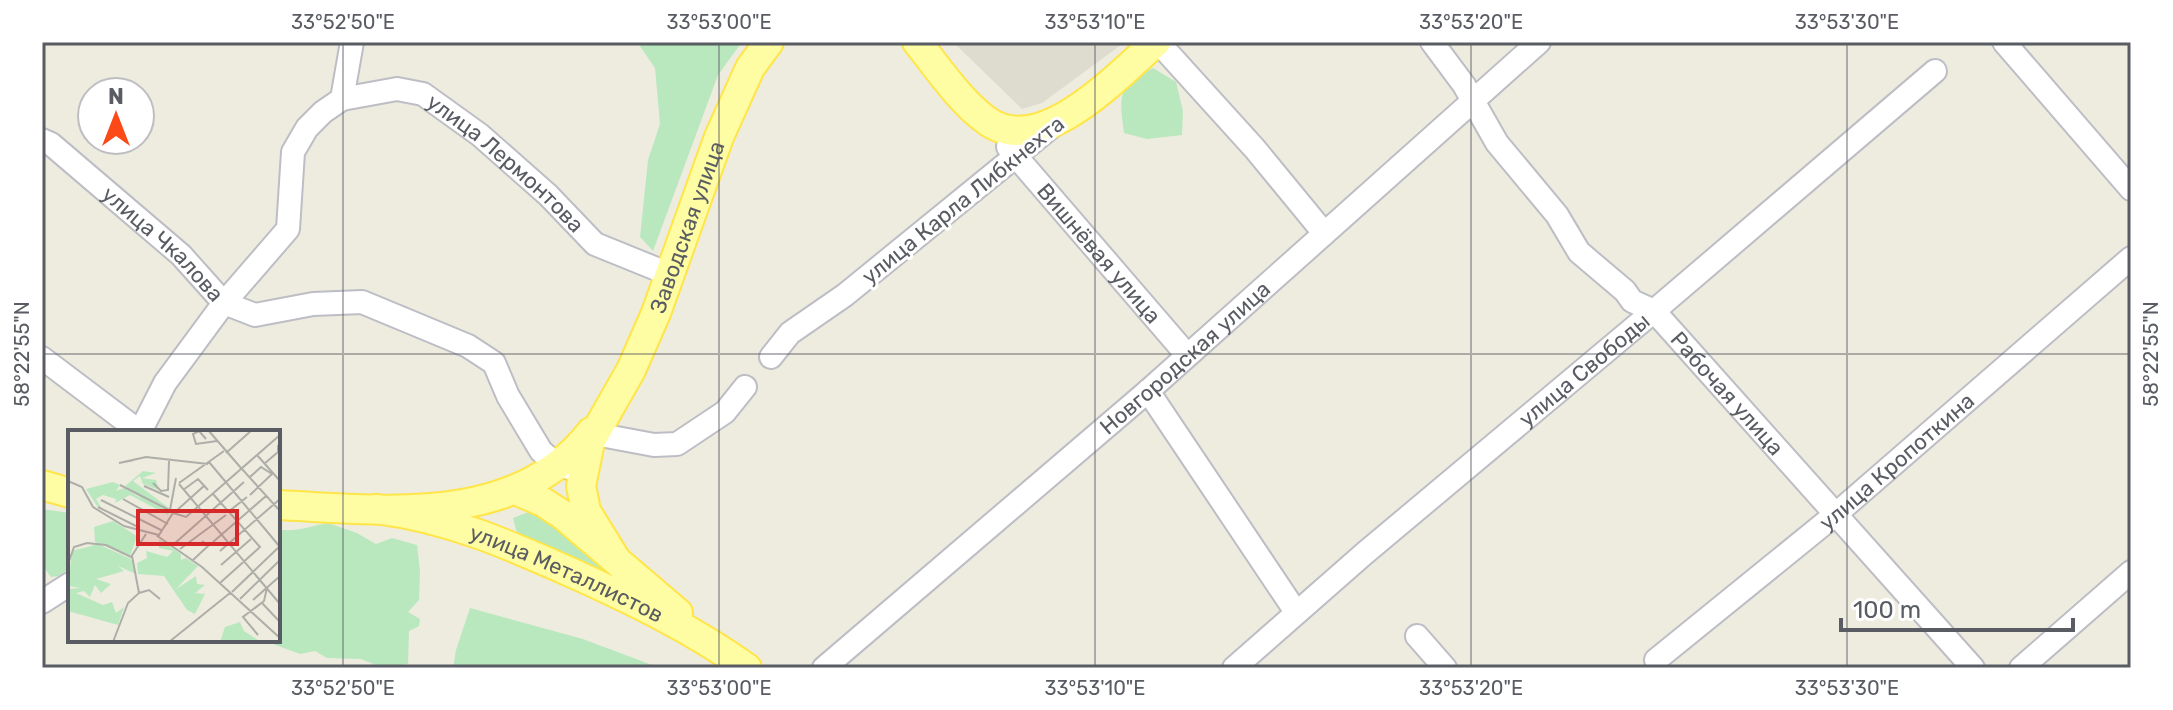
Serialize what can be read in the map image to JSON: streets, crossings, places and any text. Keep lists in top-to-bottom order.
{
  "streets": {
    "main road": [
      "улица Карла Либкнехта",
      "Заводская улица",
      "Вишнёвая улица",
      "улица Металлистов"
    ],
    "street": [
      "улица Лермонтова",
      "улица Чкалова",
      "Новгородская улица",
      "улица Свободы",
      "Рабочая улица",
      "улица Кропоткина"
    ]
  },
  "crossings": [
    ["улица Лермонтова", "Заводская улица"],
    ["улица Карла Либкнехта", "Вишнёвая улица"],
    ["Заводская улица", "улица Чкалова"],
    ["Заводская улица", "улица Металлистов"],
    ["Вишнёвая улица", "Новгородская улица"],
    ["Новгородская улица", "Рабочая улица"],
    ["улица Свободы", "Рабочая улица"],
    ["Рабочая улица", "улица Кропоткина"]
  ],
  "scale_bar": "100 m",
  "north": "top",
  "coordinates": [
    "33°52'50\"E",
    "33°53'00\"E",
    "33°53'10\"E",
    "33°53'20\"E",
    "33°53'30\"E",
    "58°22'55\"N"
  ]
}
